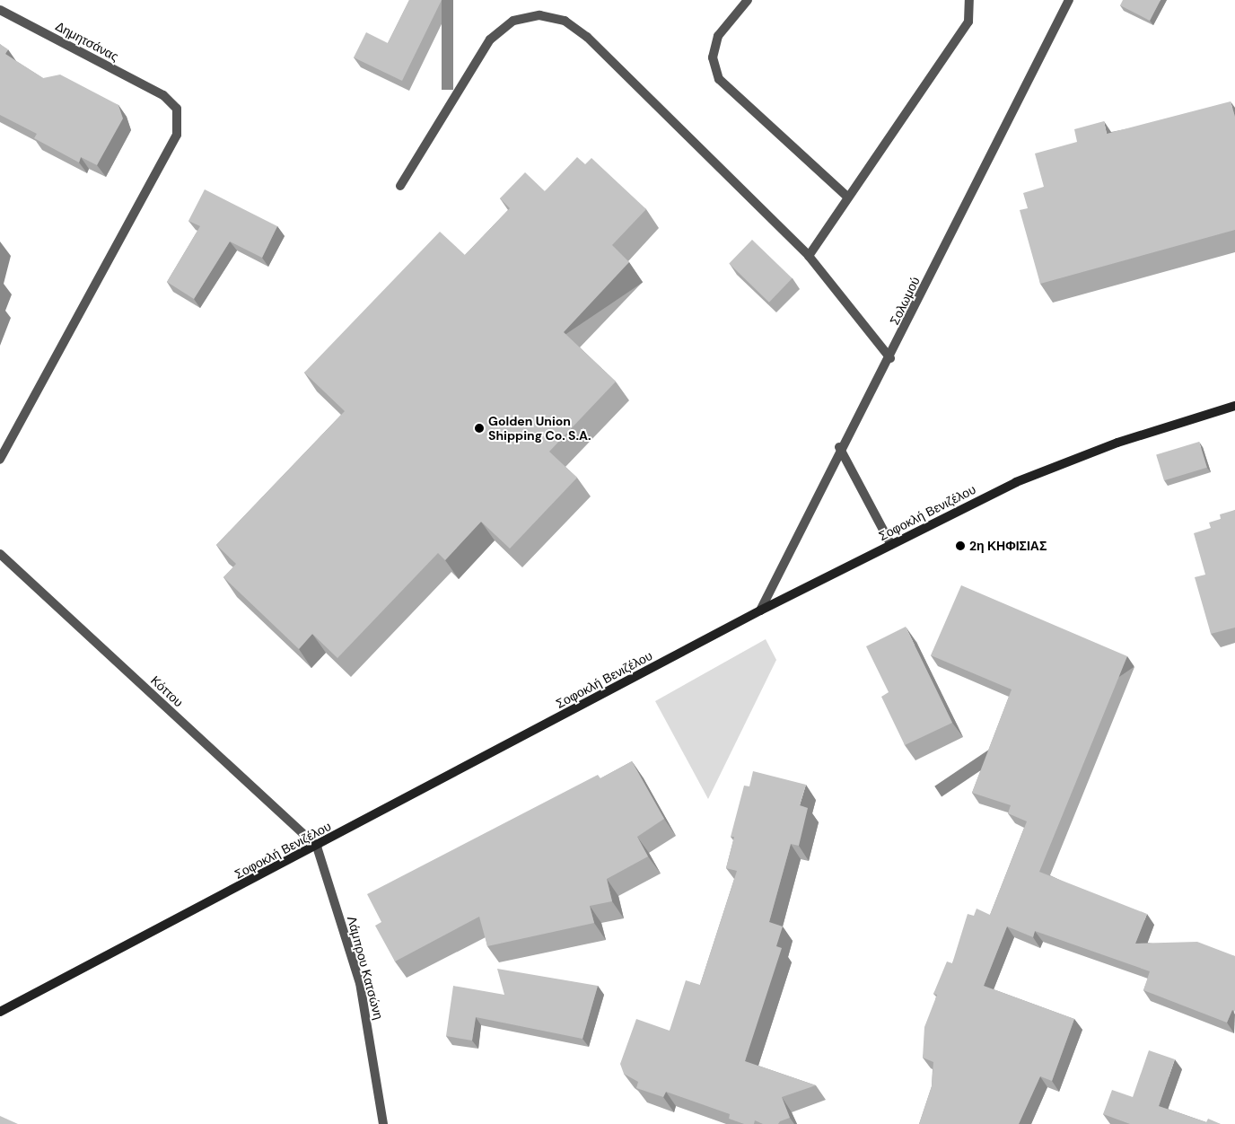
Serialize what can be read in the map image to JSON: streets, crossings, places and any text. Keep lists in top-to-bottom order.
{
  "streets": {
    "main road": ["Σοφοκλή Βενιζέλου"],
    "street": [
      "Δημητσάνας",
      "Σολωμού",
      "Κόττου",
      "Λάμπρου Κατσώνη"
    ]
  },
  "crossings": [
    ["Σολωμού", "Σοφοκλή Βενιζέλου"],
    ["Σοφοκλή Βενιζέλου", "Κόττου"],
    ["Σοφοκλή Βενιζέλου", "Λάμπρου Κατσώνη"],
    ["Κόττου", "Λάμπρου Κατσώνη"]
  ],
  "places": ["Golden Union Shipping Co. S.A.", "2η ΚΗΦΙΣΙΑΣ"]
}
